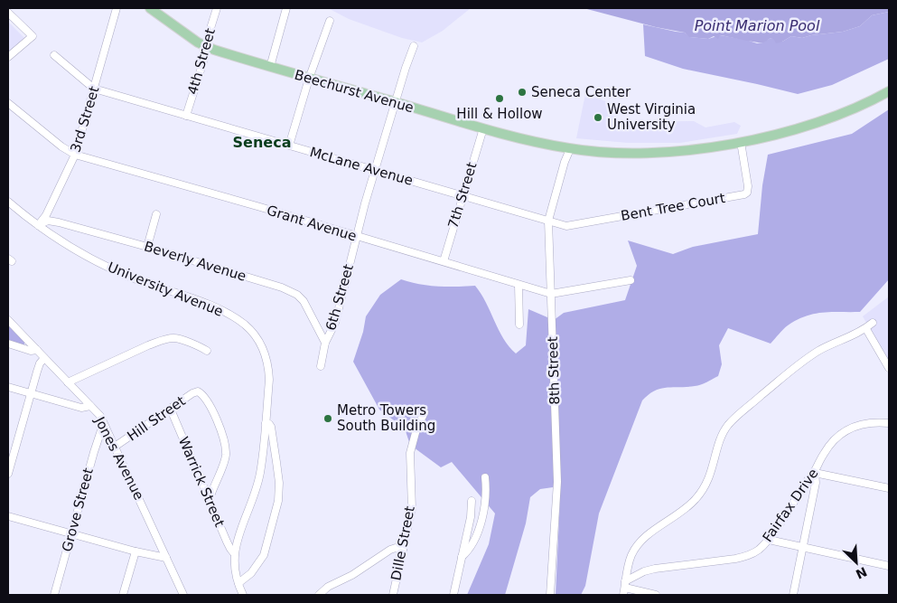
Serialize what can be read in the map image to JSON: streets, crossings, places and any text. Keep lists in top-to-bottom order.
{
  "streets": {
    "main road": ["Beechurst Avenue"],
    "street": [
      "4th Street",
      "3rd Street",
      "McLane Avenue",
      "7th Street",
      "Bent Tree Court",
      "Grant Avenue",
      "Beverly Avenue",
      "University Avenue",
      "6th Street",
      "8th Street",
      "Hill Street",
      "Jones Avenue",
      "Warrick Street",
      "Fairfax Drive",
      "Grove Street",
      "Dille Street"
    ]
  },
  "crossings": [
    ["4th Street", "Beechurst Avenue"],
    ["4th Street", "McLane Avenue"],
    ["Beechurst Avenue", "7th Street"],
    ["Beechurst Avenue", "Bent Tree Court"],
    ["Beechurst Avenue", "6th Street"],
    ["Beechurst Avenue", "8th Street"],
    ["3rd Street", "McLane Avenue"],
    ["3rd Street", "Grant Avenue"],
    ["3rd Street", "Beverly Avenue"],
    ["3rd Street", "University Avenue"],
    ["McLane Avenue", "7th Street"],
    ["McLane Avenue", "Bent Tree Court"],
    ["McLane Avenue", "6th Street"],
    ["McLane Avenue", "8th Street"],
    ["7th Street", "Grant Avenue"],
    ["Bent Tree Court", "8th Street"],
    ["Grant Avenue", "6th Street"],
    ["Grant Avenue", "8th Street"],
    ["Beverly Avenue", "University Avenue"],
    ["Beverly Avenue", "6th Street"],
    ["University Avenue", "Warrick Street"],
    ["Hill Street", "Jones Avenue"],
    ["Hill Street", "Warrick Street"],
    ["Jones Avenue", "Grove Street"]
  ],
  "districts": ["Seneca"],
  "water": ["Point Marion Pool"],
  "places": [
    "Seneca Center",
    "Hill & Hollow",
    "West Virginia University",
    "Metro Towers South Building"
  ],
  "north": "bottom right"
}
